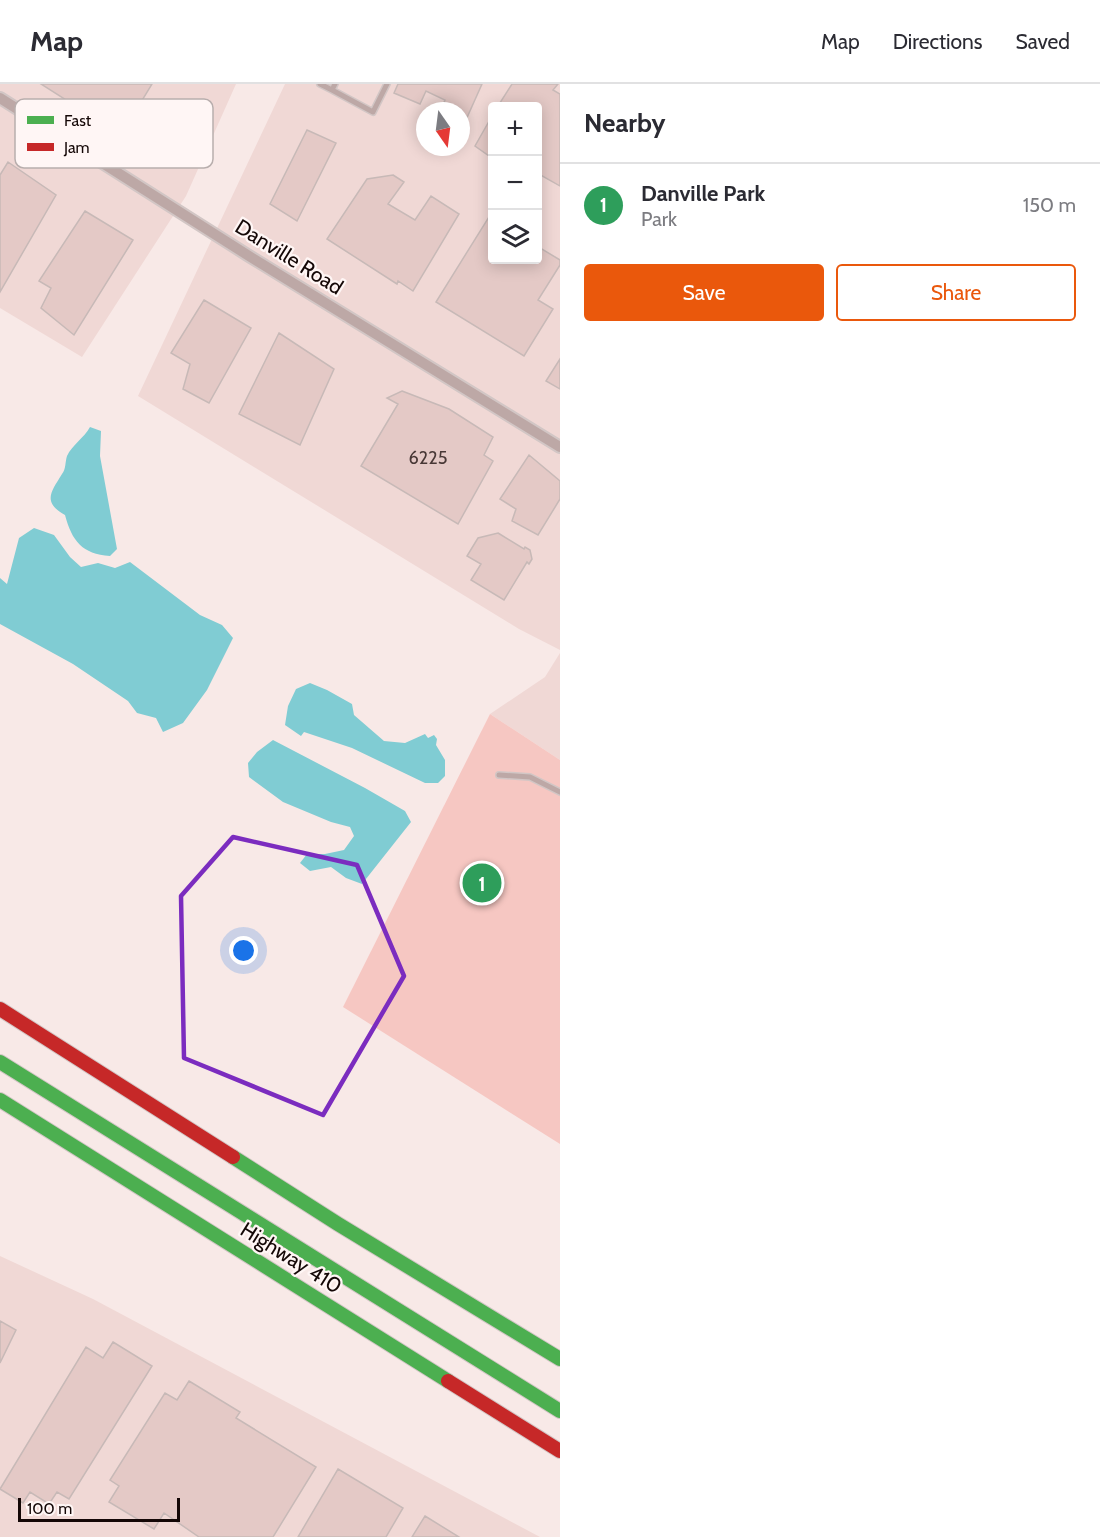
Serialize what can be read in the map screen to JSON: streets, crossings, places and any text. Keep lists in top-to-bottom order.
{
  "streets": {
    "highway": ["Highway 410"],
    "street": ["Danville Road"]
  },
  "house_numbers": ["6225"],
  "legend": ["Fast", "Jam"],
  "scale_bar": "100 m",
  "north": "bottom",
  "page": {
    "header": "Map",
    "nav": ["Map", "Directions", "Saved"],
    "heading": "Nearby",
    "map_buttons": ["+", "−"],
    "list": [
      {
        "mark": "1",
        "name": "Danville Park",
        "note": "Park",
        "value": "150 m"
      }
    ],
    "buttons": ["Save", "Share"],
    "pins": "1",
    "scale": "100 m"
  }
}
